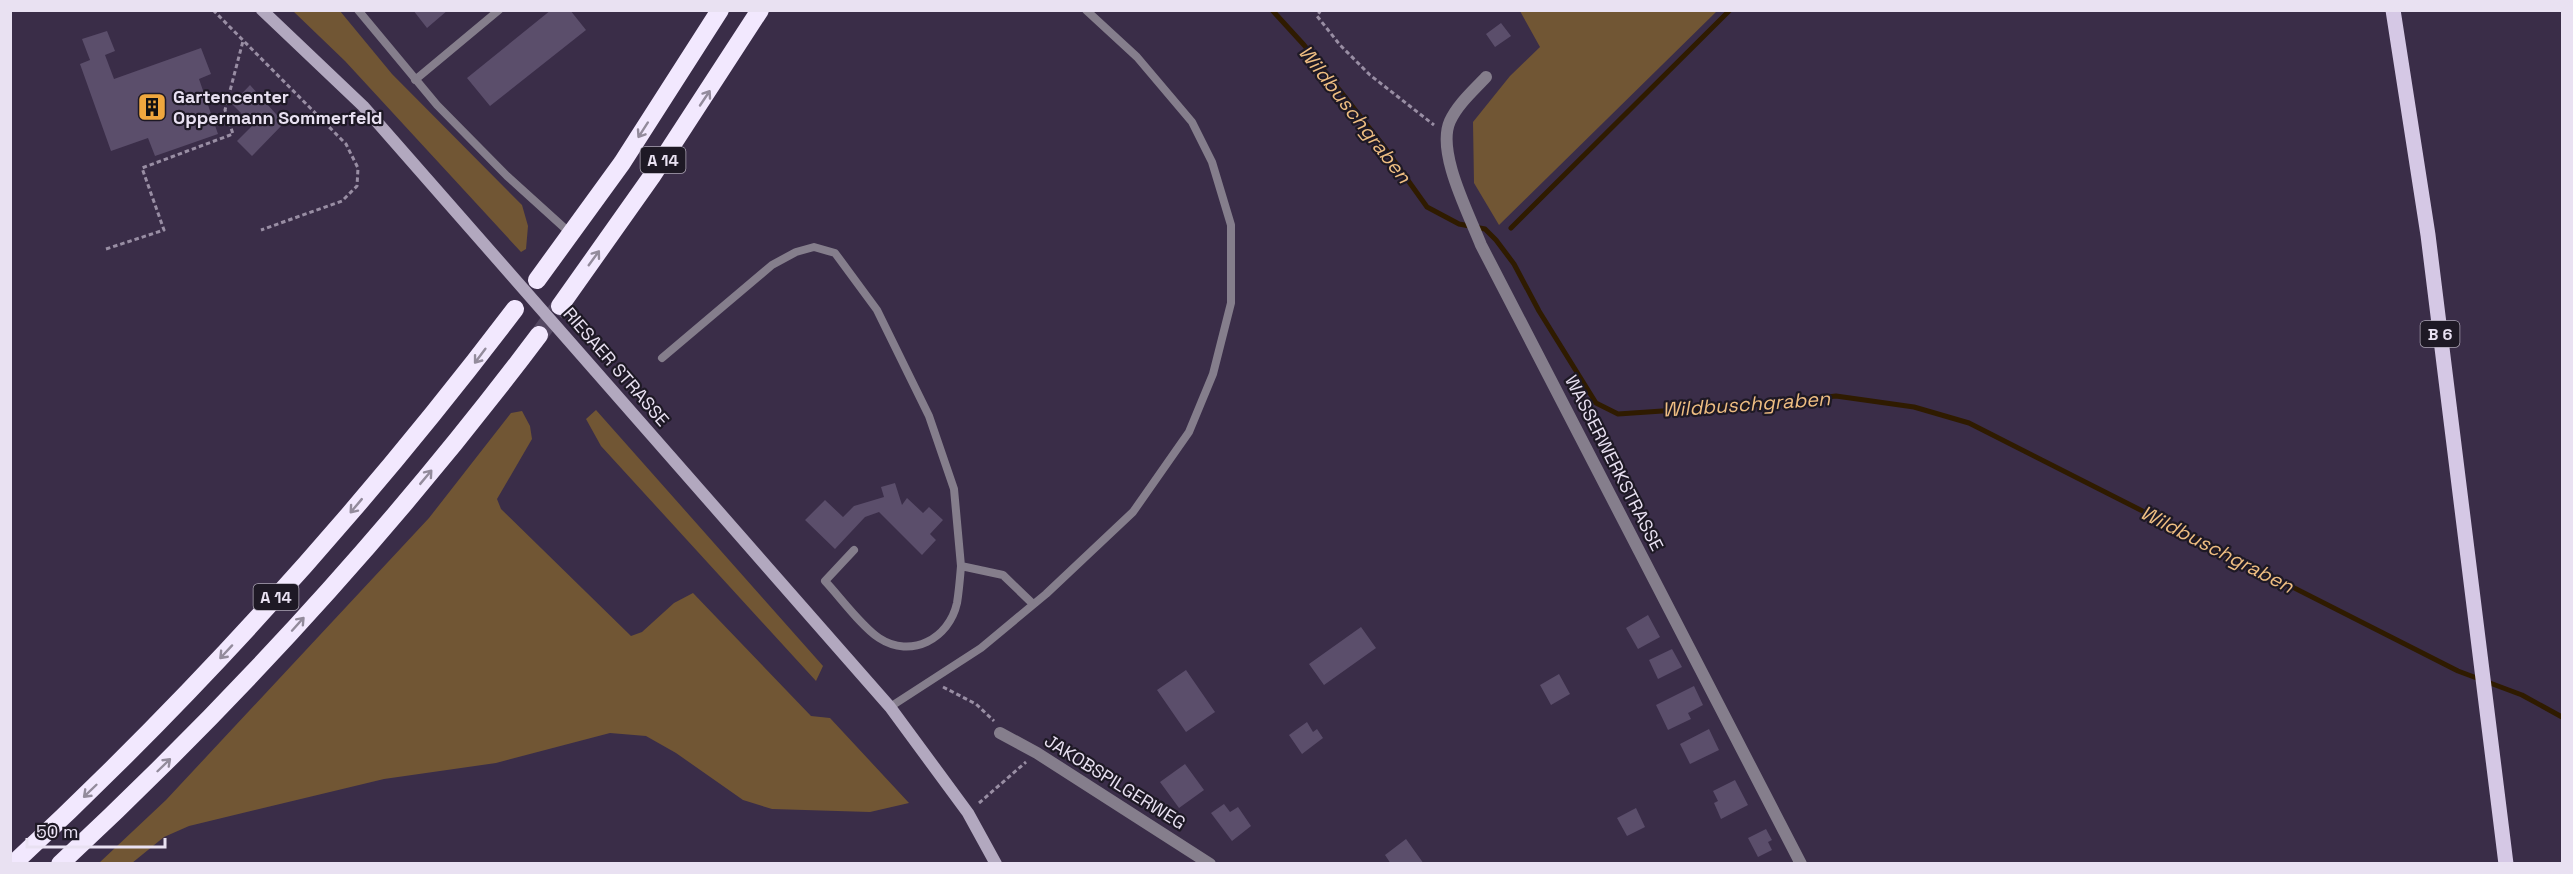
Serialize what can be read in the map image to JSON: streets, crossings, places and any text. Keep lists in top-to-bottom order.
{
  "streets": {
    "highway": ["A 14"],
    "main road": ["B 6", "RIESAER STRASSE"],
    "street": ["WASSERWERKSTRASSE", "JAKOBSPILGERWEG"]
  },
  "water": ["Wildbuschgraben"],
  "places": {
    "building": ["Gartencenter Oppermann Sommerfeld"]
  },
  "scale_bar": "50 m"
}
